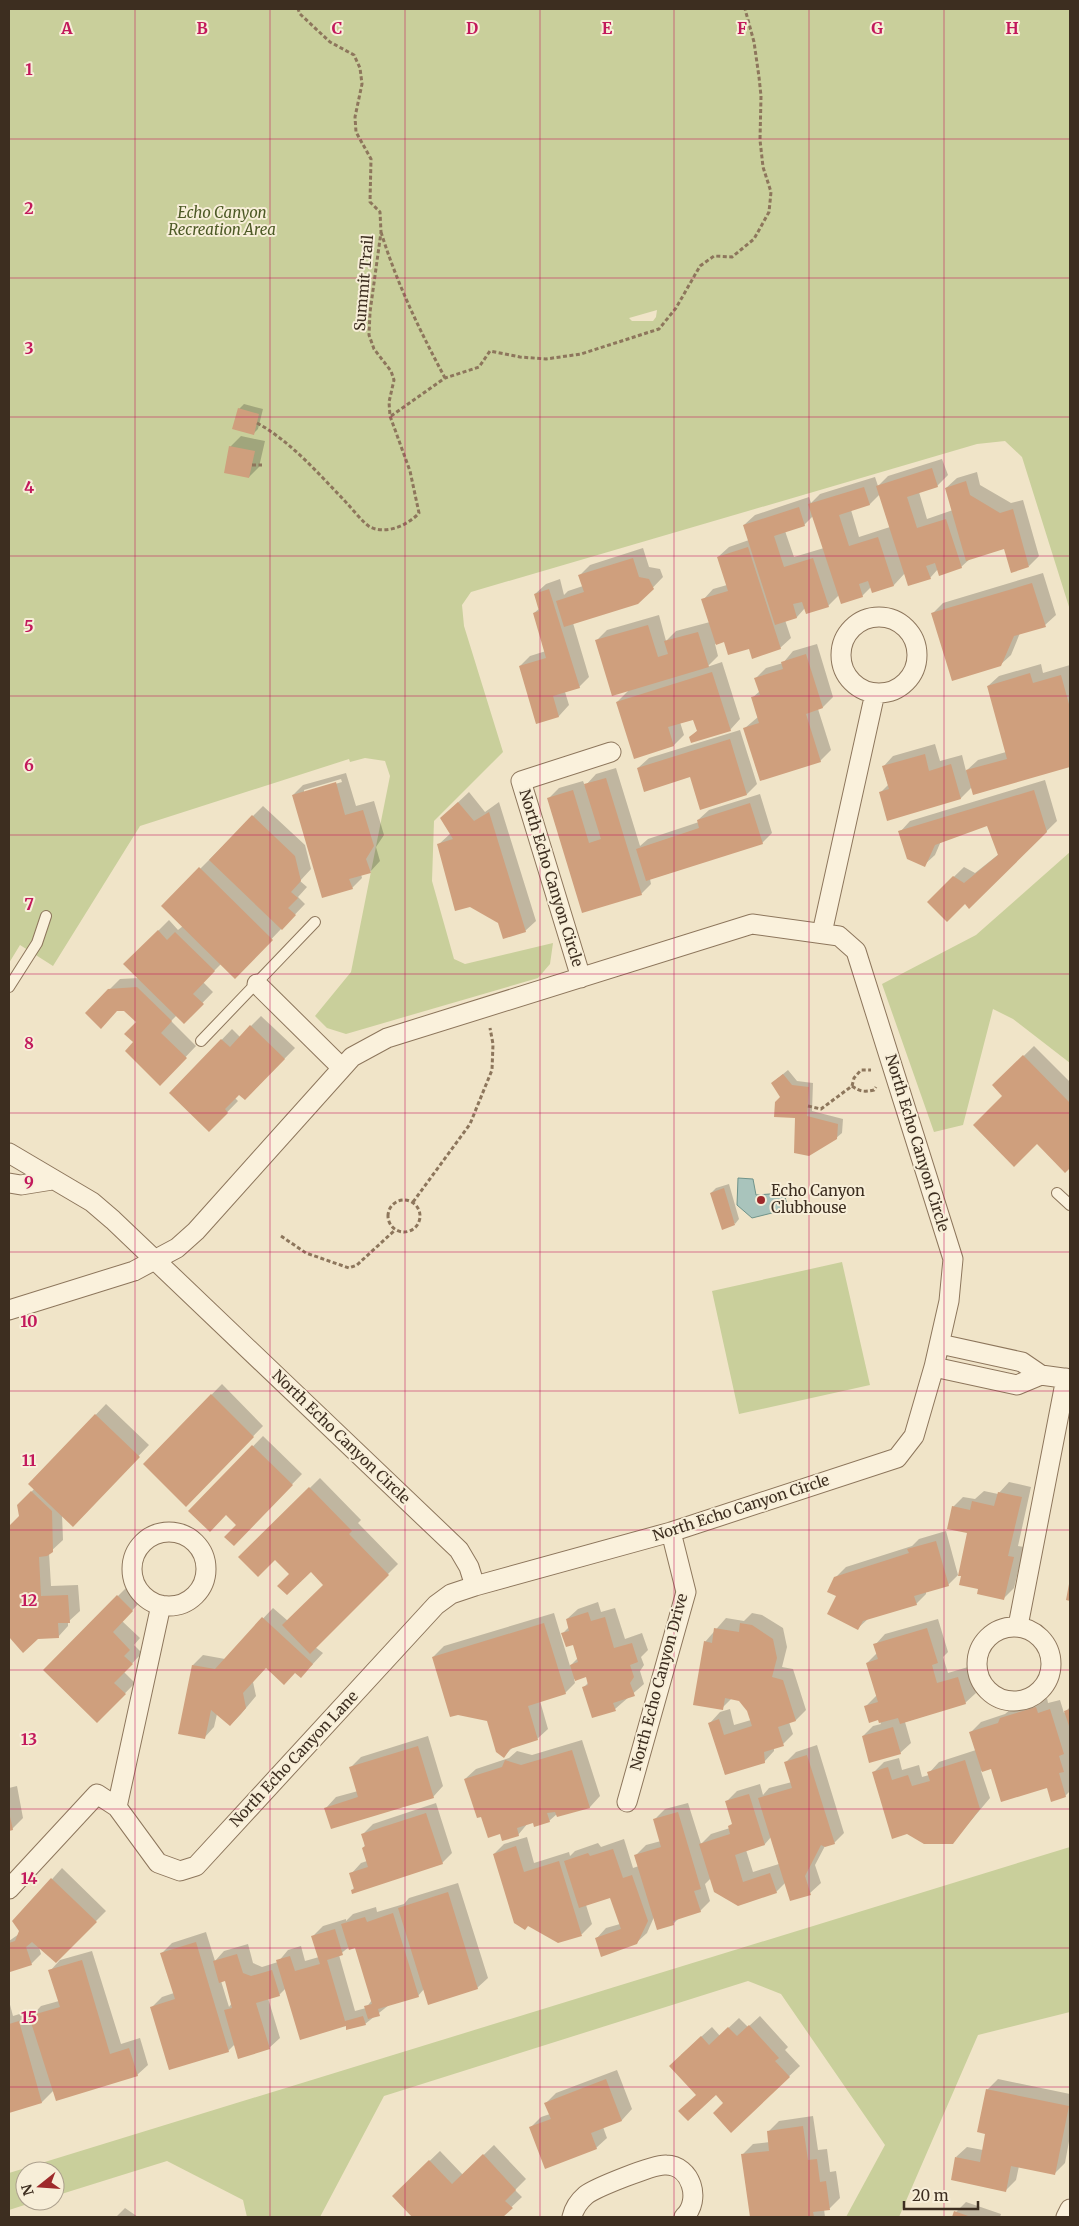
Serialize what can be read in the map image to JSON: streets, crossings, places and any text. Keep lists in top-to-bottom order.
{
  "streets": {
    "street": ["North Echo Canyon Circle", "North Echo Canyon Drive", "North Echo Canyon Lane"],
    "path": ["Summit Trail"]
  },
  "crossings": [
    ["North Echo Canyon Circle", "North Echo Canyon Drive"],
    ["North Echo Canyon Circle", "North Echo Canyon Lane"]
  ],
  "parks": ["Echo Canyon Recreation Area"],
  "places": ["Echo Canyon Clubhouse"],
  "scale_bar": "20 m",
  "north": "left",
  "grid": {
    "columns": [
      "A",
      "B",
      "C",
      "D",
      "E",
      "F",
      "G",
      "H"
    ],
    "rows": [
      "1",
      "2",
      "3",
      "4",
      "5",
      "6",
      "7",
      "8",
      "9",
      "10",
      "11",
      "12",
      "13",
      "14",
      "15"
    ]
  }
}
